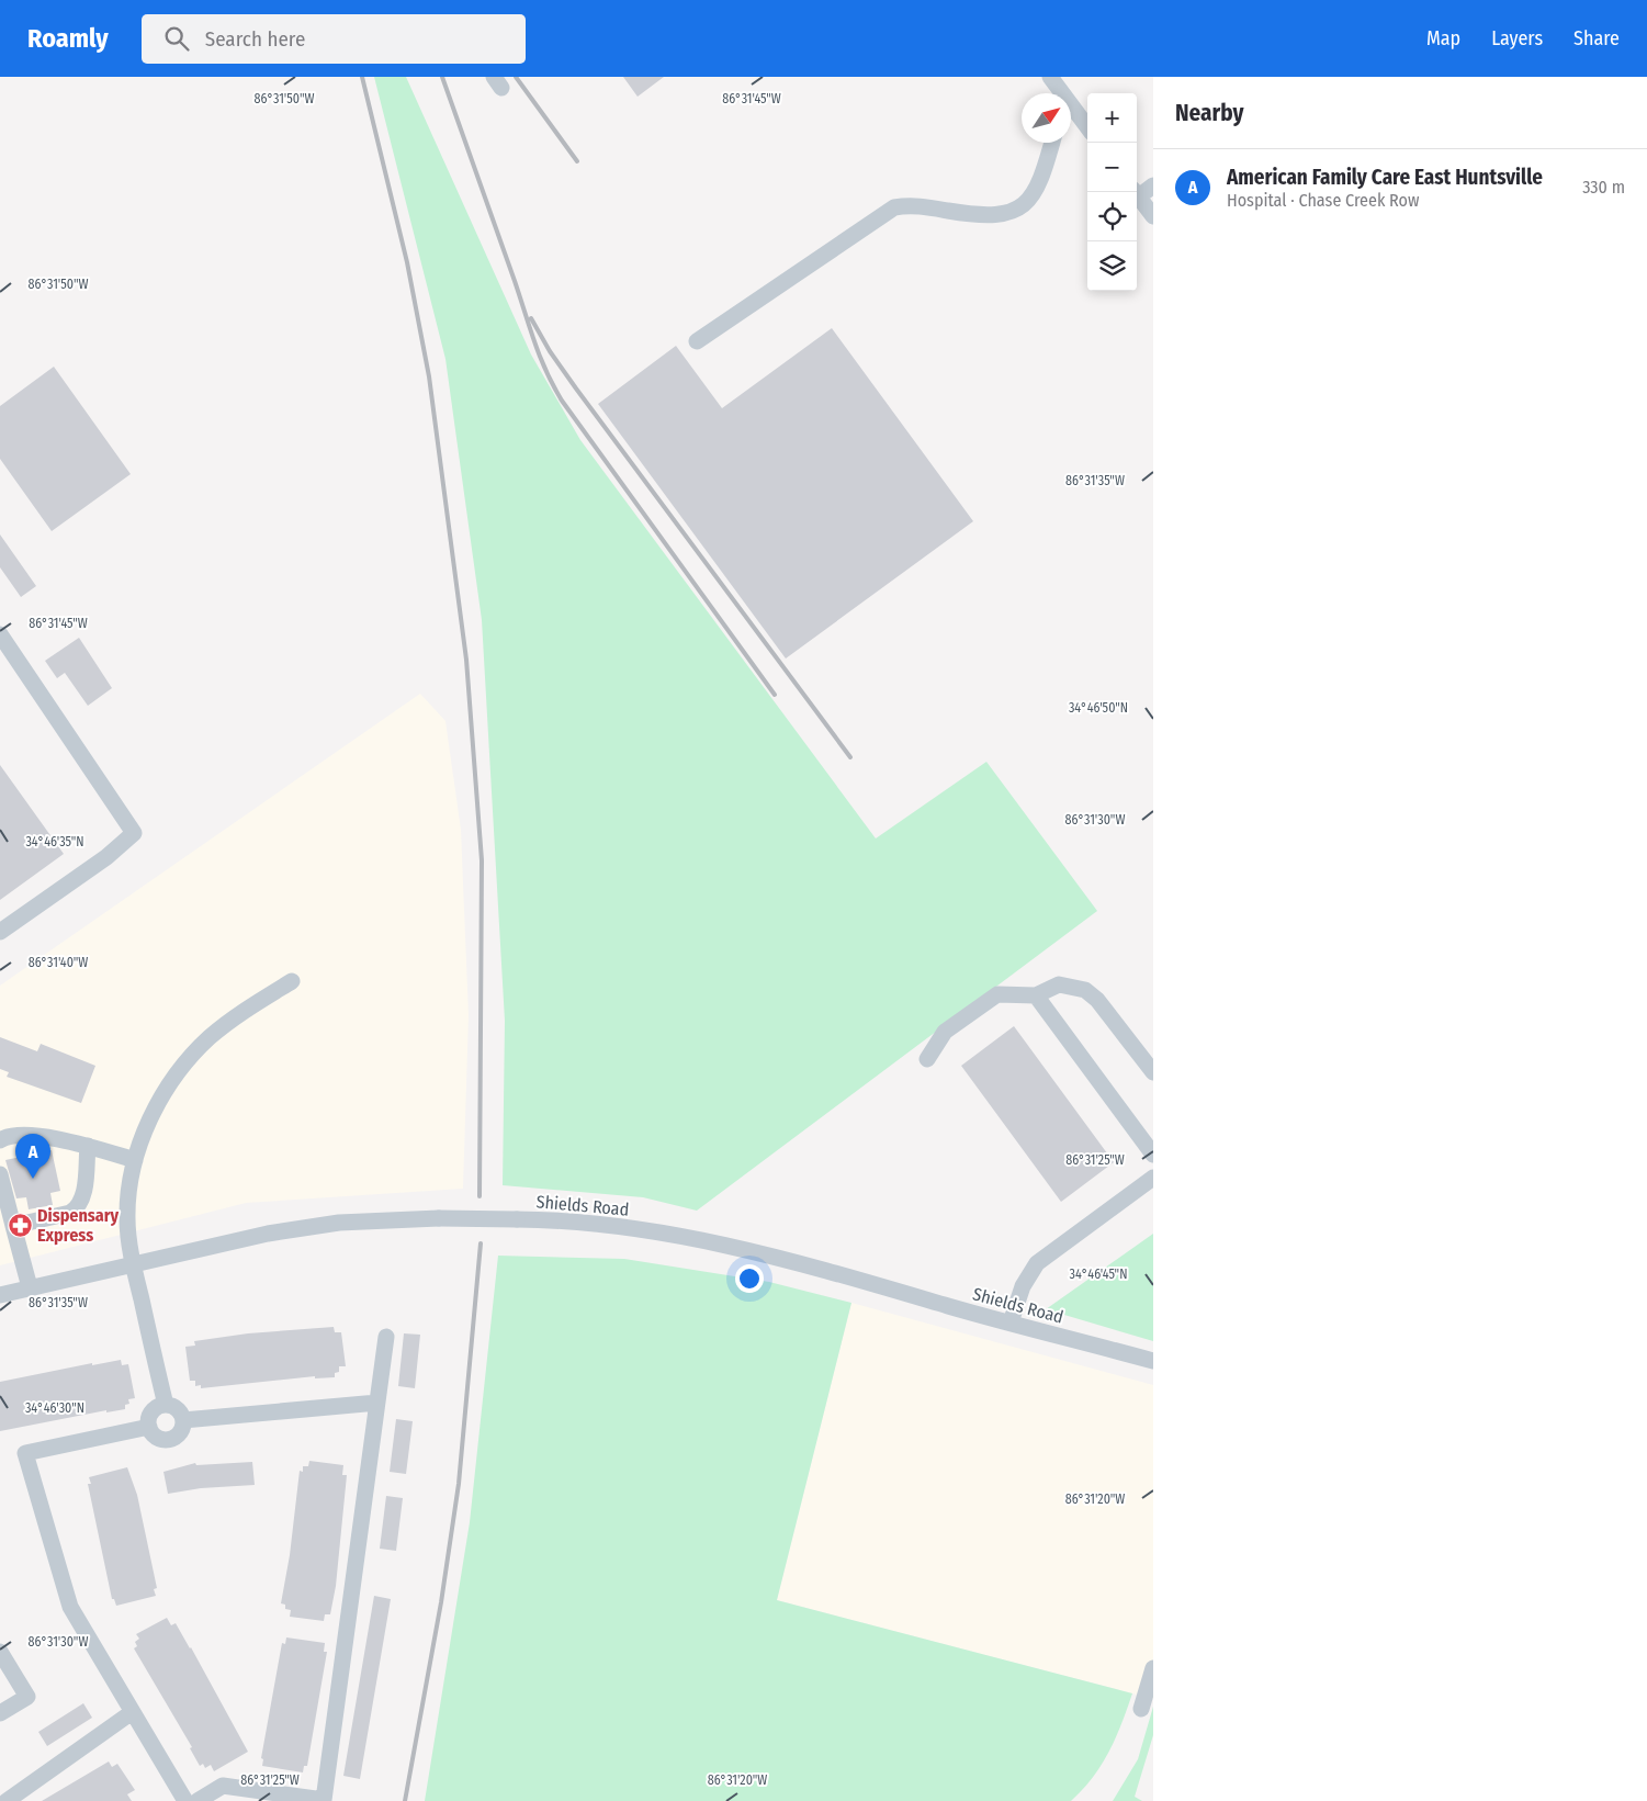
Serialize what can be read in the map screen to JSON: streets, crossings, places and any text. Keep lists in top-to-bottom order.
{
  "streets": {
    "street": ["Shields Road"]
  },
  "places": {
    "pharmacy": ["Dispensary Express"]
  },
  "north": "top right",
  "page": {
    "header": "Roamly",
    "search": "Search here",
    "nav": ["Map", "Layers", "Share"],
    "heading": "Nearby",
    "map_buttons": ["+", "−"],
    "list": [
      {
        "mark": "A",
        "name": "American Family Care East Huntsville",
        "note": "Hospital · Chase Creek Row",
        "value": "330 m"
      }
    ],
    "pins": "A"
  },
  "coordinates": [
    "86°31'50\"W",
    "86°31'45\"W",
    "86°31'35\"W",
    "34°46'50\"N",
    "86°31'30\"W",
    "34°46'35\"N",
    "86°31'40\"W",
    "86°31'25\"W",
    "34°46'45\"N",
    "34°46'30\"N",
    "86°31'20\"W"
  ]
}
